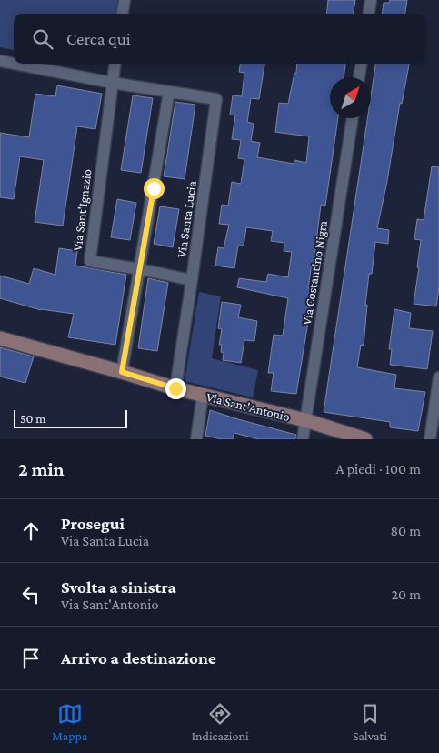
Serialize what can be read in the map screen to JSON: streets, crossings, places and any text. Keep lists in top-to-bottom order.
{
  "streets": {
    "street": [
      "Via Sant'Ignazio",
      "Via Santa Lucia",
      "Via Costantino Nigra",
      "Via Sant'Antonio"
    ]
  },
  "crossings": [
    ["Via Sant'Ignazio", "Via Santa Lucia"],
    ["Via Santa Lucia", "Via Sant'Antonio"],
    ["Via Costantino Nigra", "Via Sant'Antonio"]
  ],
  "scale_bar": "50 m",
  "north": "top right",
  "page": {
    "search": "Cerca qui",
    "scale": "50 m",
    "heading": ["2 min", "A piedi · 100 m"],
    "list": [
      ["Prosegui", "Via Santa Lucia", "80 m"],
      ["Svolta a sinistra", "Via Sant'Antonio", "20 m"],
      "Arrivo a destinazione"
    ],
    "nav": ["Mappa", "Indicazioni", "Salvati"]
  }
}
